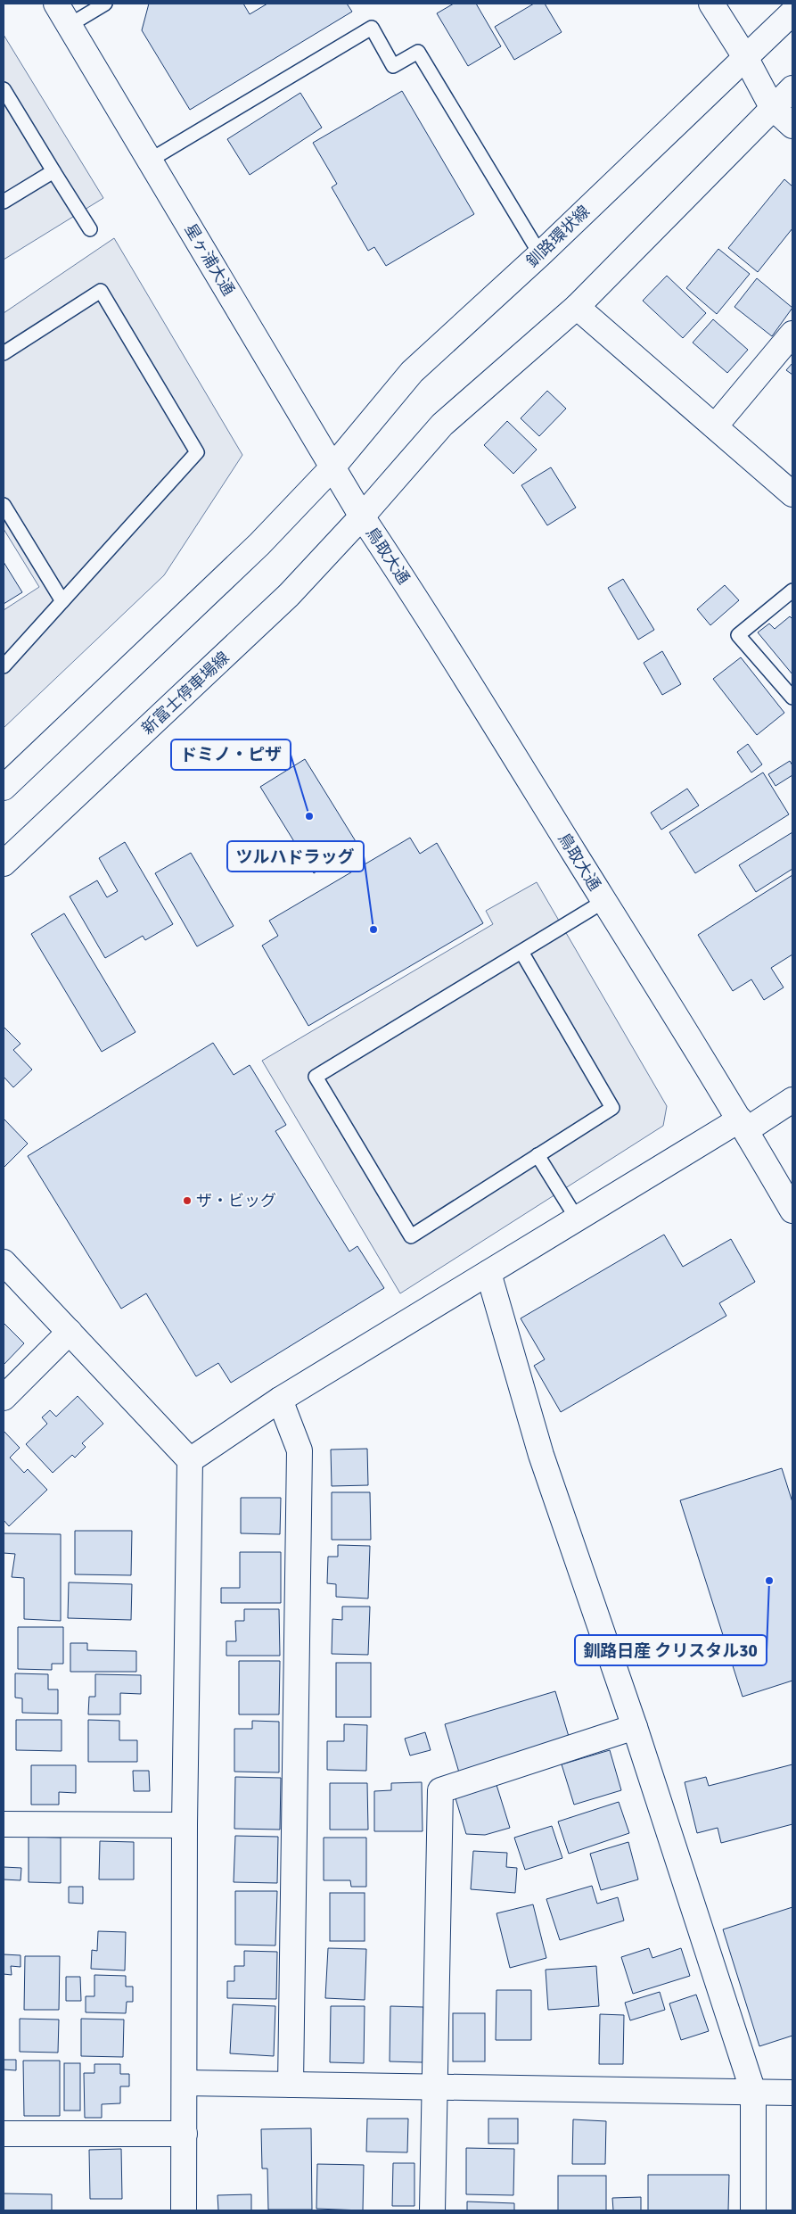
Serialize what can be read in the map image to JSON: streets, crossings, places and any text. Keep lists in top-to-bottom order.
{
  "streets": {
    "main road": [
      "釧路環状線",
      "星ヶ浦大通",
      "鳥取大通",
      "新富士停車場線"
    ]
  },
  "crossings": [
    ["釧路環状線", "星ヶ浦大通"],
    ["星ヶ浦大通", "鳥取大通"],
    ["星ヶ浦大通", "新富士停車場線"],
    ["鳥取大通", "新富士停車場線"]
  ],
  "places": [
    "ドミノ・ピザ",
    "ツルハドラッグ",
    "ザ・ビッグ",
    "釧路日産 クリスタル30"
  ]
}
